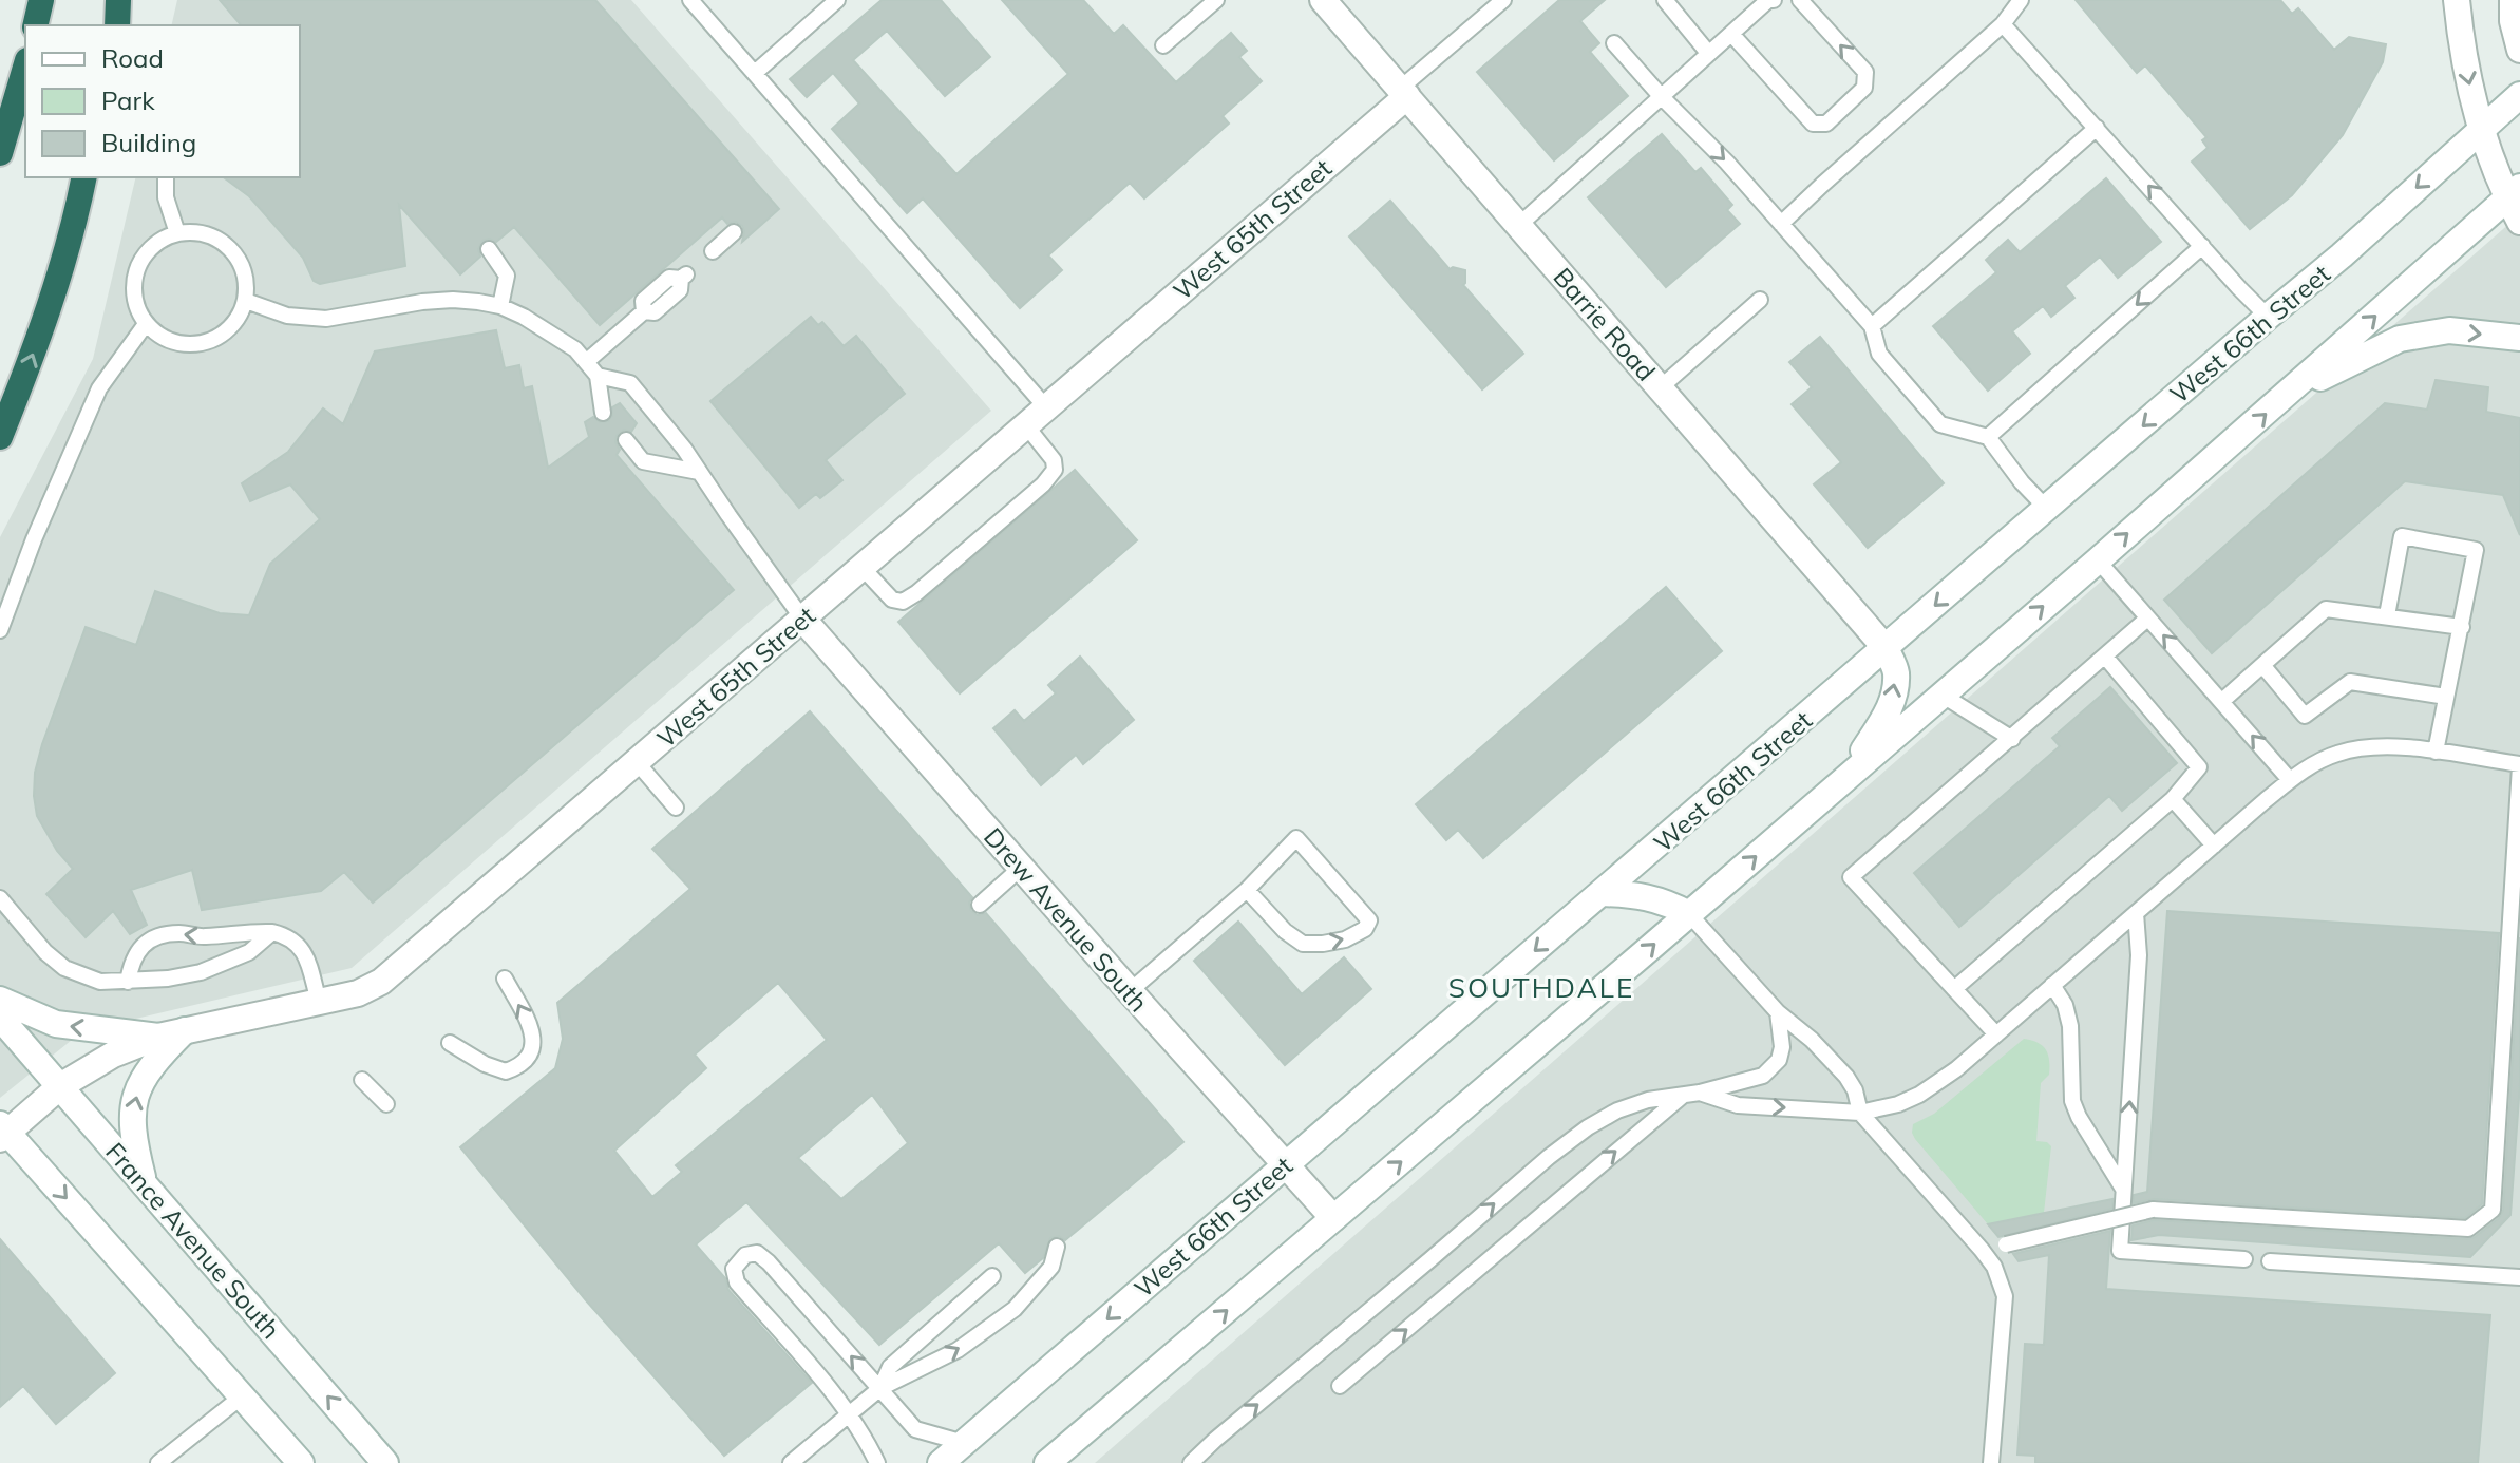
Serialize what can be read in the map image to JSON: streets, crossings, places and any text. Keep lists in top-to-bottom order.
{
  "streets": {
    "main road": [
      "West 65th Street",
      "Barrie Road",
      "West 66th Street",
      "Drew Avenue South",
      "France Avenue South"
    ]
  },
  "crossings": [
    ["West 65th Street", "Barrie Road"],
    ["West 65th Street", "Drew Avenue South"],
    ["West 65th Street", "France Avenue South"],
    ["Barrie Road", "West 66th Street"],
    ["West 66th Street", "Drew Avenue South"]
  ],
  "districts": ["SOUTHDALE"],
  "legend": ["Road", "Park", "Building"]
}
